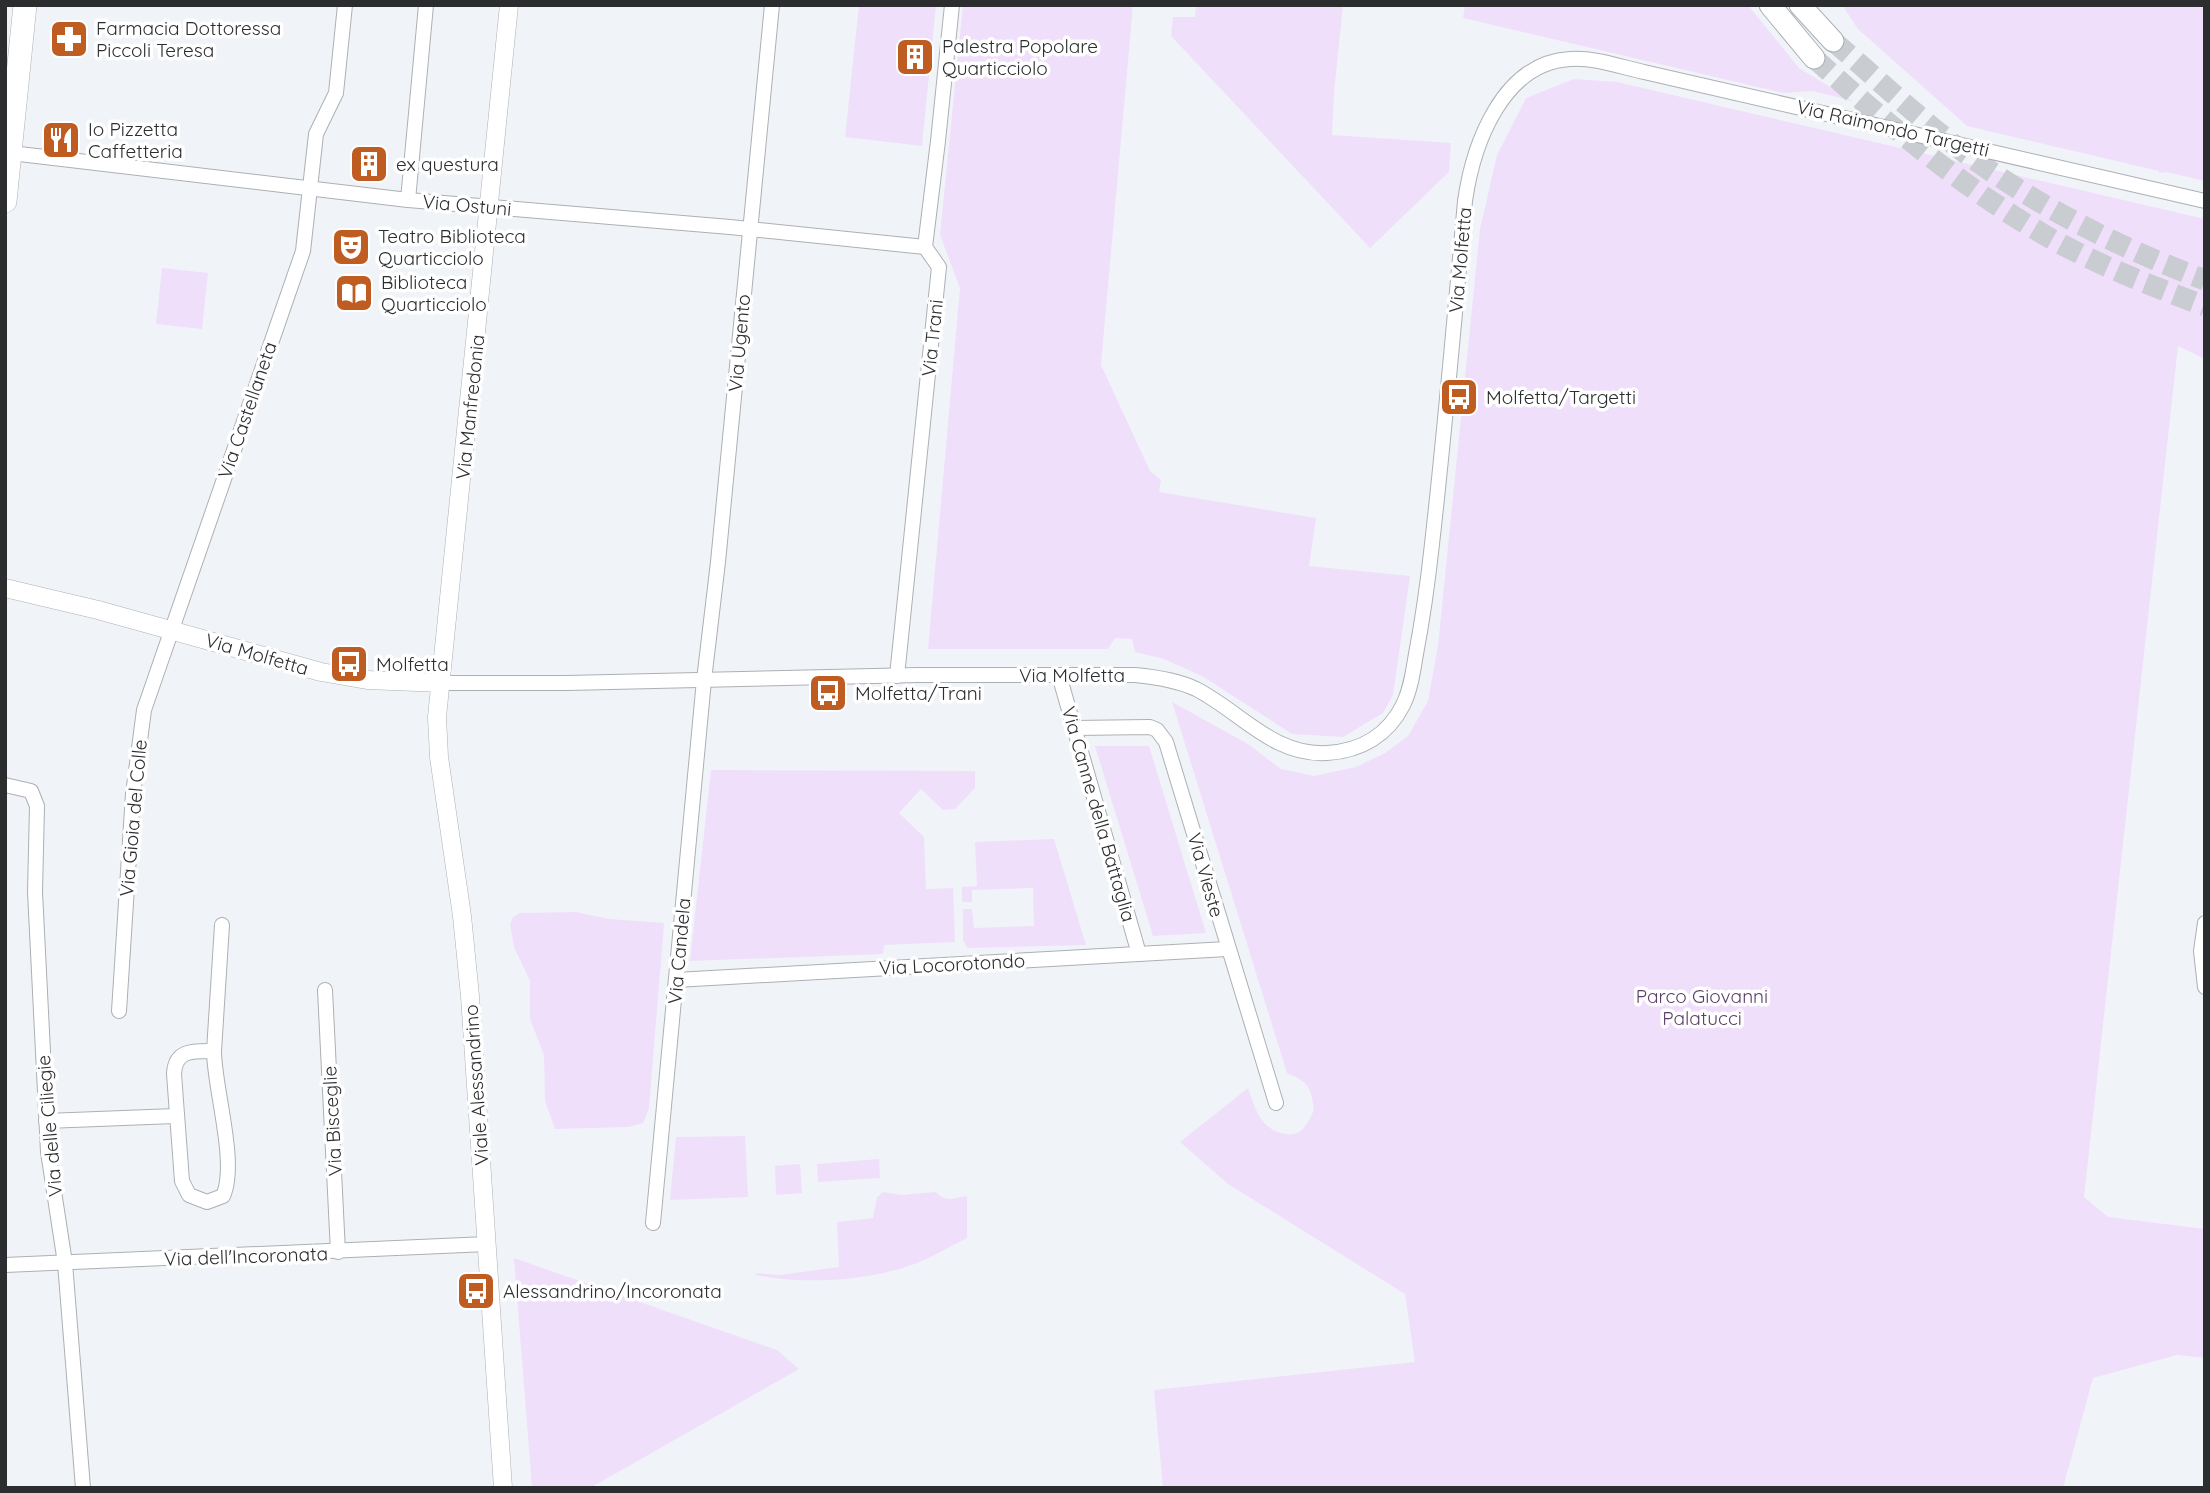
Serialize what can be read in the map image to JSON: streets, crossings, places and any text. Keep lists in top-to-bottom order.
{
  "streets": {
    "street": [
      "Via Raimondo Targetti",
      "Via Ostuni",
      "Via Molfetta",
      "Via Trani",
      "Via Ugento",
      "Via Manfredonia",
      "Via Castellaneta",
      "Via Canne della Battaglia",
      "Via Gioia del Colle",
      "Via Vieste",
      "Via Candela",
      "Via Locorotondo",
      "Viale Alessandrino",
      "Via Bisceglie",
      "Via delle Ciliegie",
      "Via dell'Incoronata"
    ]
  },
  "crossings": [
    ["Via Raimondo Targetti", "Via Molfetta"],
    ["Via Ostuni", "Via Trani"],
    ["Via Ostuni", "Via Ugento"],
    ["Via Ostuni", "Via Manfredonia"],
    ["Via Ostuni", "Via Castellaneta"],
    ["Via Molfetta", "Via Trani"],
    ["Via Molfetta", "Via Ugento"],
    ["Via Molfetta", "Via Manfredonia"],
    ["Via Molfetta", "Via Castellaneta"],
    ["Via Molfetta", "Via Canne della Battaglia"],
    ["Via Molfetta", "Via Gioia del Colle"],
    ["Via Molfetta", "Via Candela"],
    ["Via Molfetta", "Viale Alessandrino"],
    ["Via Ugento", "Via Candela"],
    ["Via Manfredonia", "Viale Alessandrino"],
    ["Via Castellaneta", "Via Gioia del Colle"],
    ["Via Canne della Battaglia", "Via Vieste"],
    ["Via Canne della Battaglia", "Via Locorotondo"],
    ["Via Vieste", "Via Locorotondo"],
    ["Via Candela", "Via Locorotondo"],
    ["Viale Alessandrino", "Via dell'Incoronata"],
    ["Via Bisceglie", "Via dell'Incoronata"],
    ["Via delle Ciliegie", "Via dell'Incoronata"]
  ],
  "parks": ["Parco Giovanni Palatucci"],
  "places": {
    "pharmacy": ["Farmacia Dottoressa Piccoli Teresa"],
    "building": ["Palestra Popolare Quarticciolo", "ex questura"],
    "restaurant": ["Io Pizzetta Caffetteria"],
    "theatre": ["Teatro Biblioteca Quarticciolo"],
    "library": ["Biblioteca Quarticciolo"],
    "bus stop": [
      "Molfetta/Targetti",
      "Molfetta",
      "Molfetta/Trani",
      "Alessandrino/Incoronata"
    ]
  }
}
